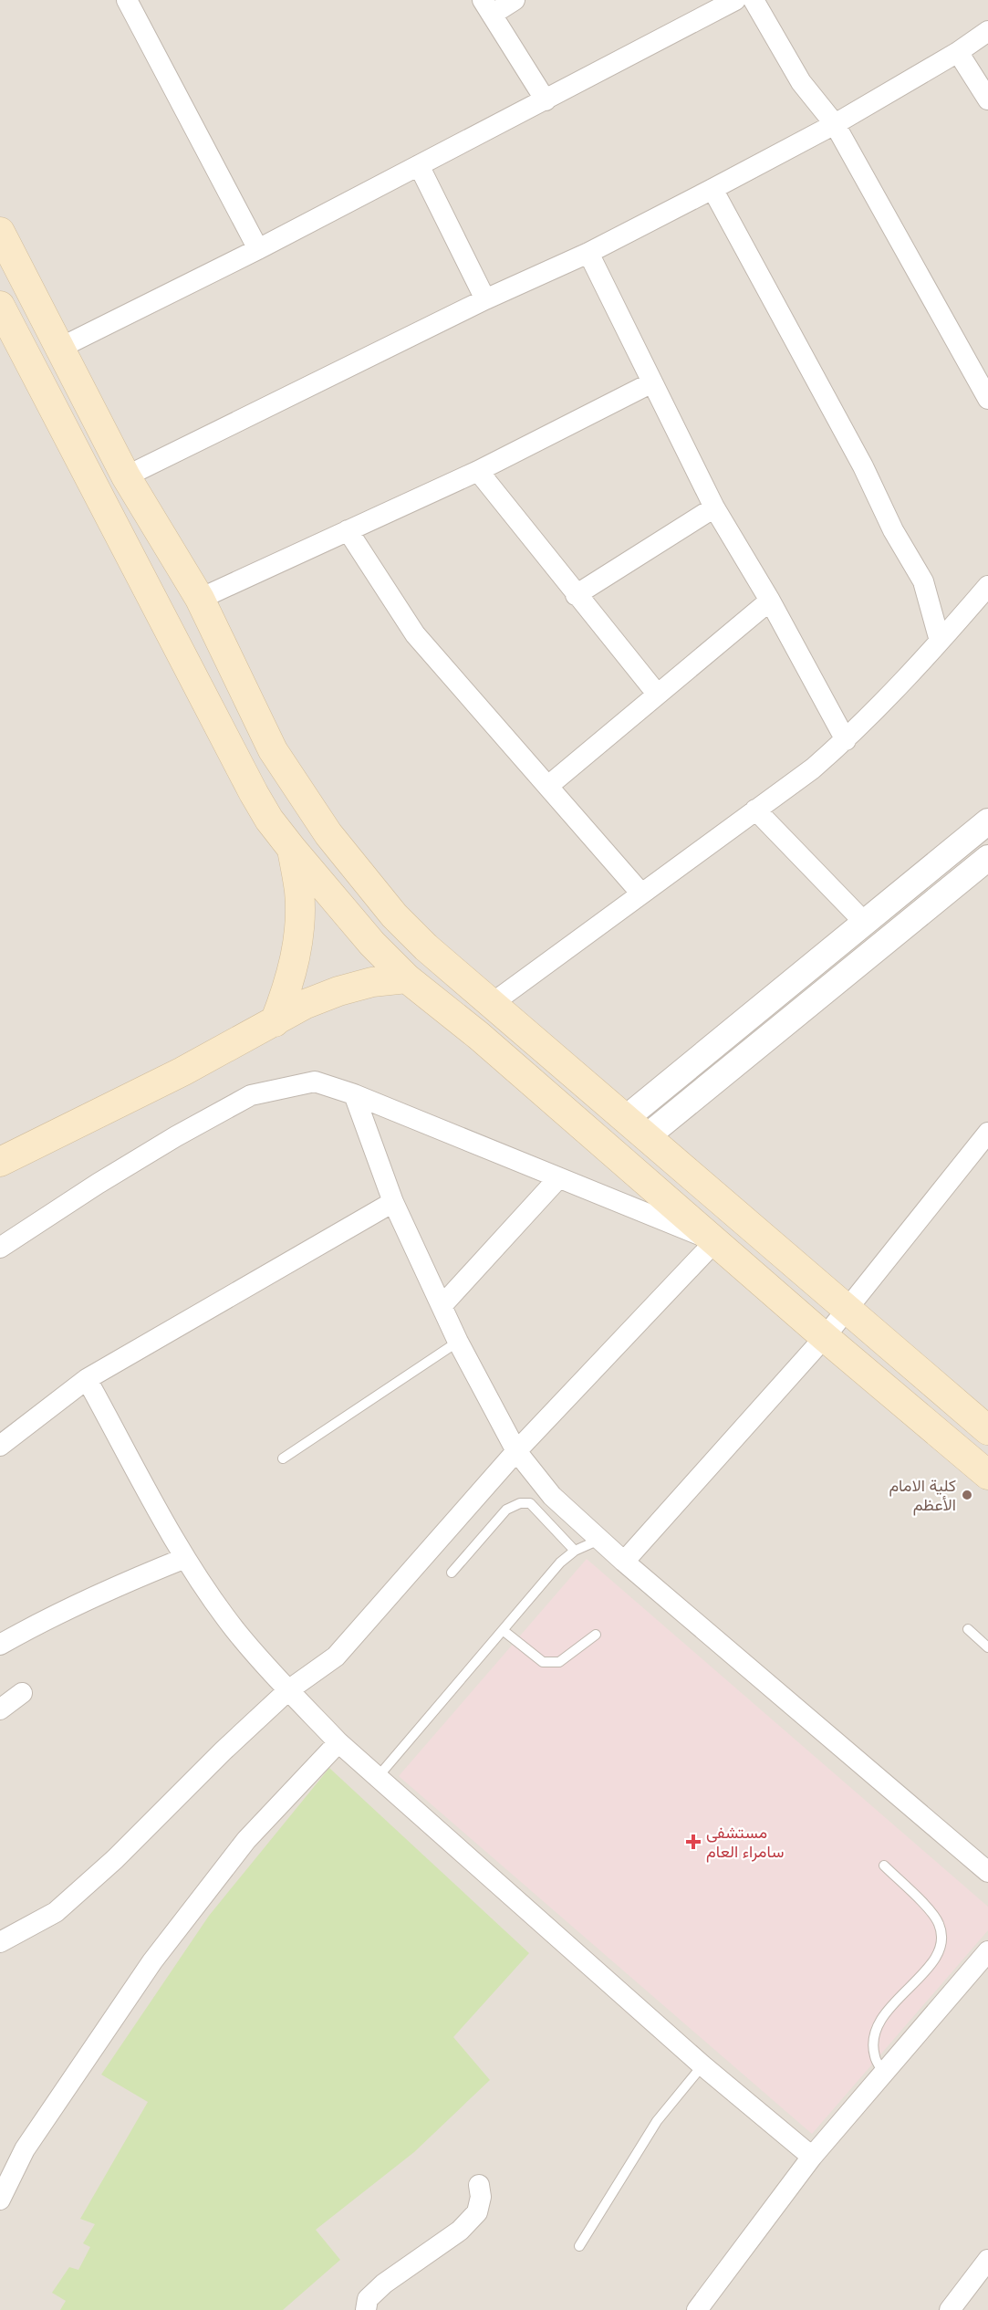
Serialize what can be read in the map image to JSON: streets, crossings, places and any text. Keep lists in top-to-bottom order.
{
  "places": {
    "other": ["كلية الامام الأعظم"],
    "health": ["مستشفى سامراء العام"]
  }
}
